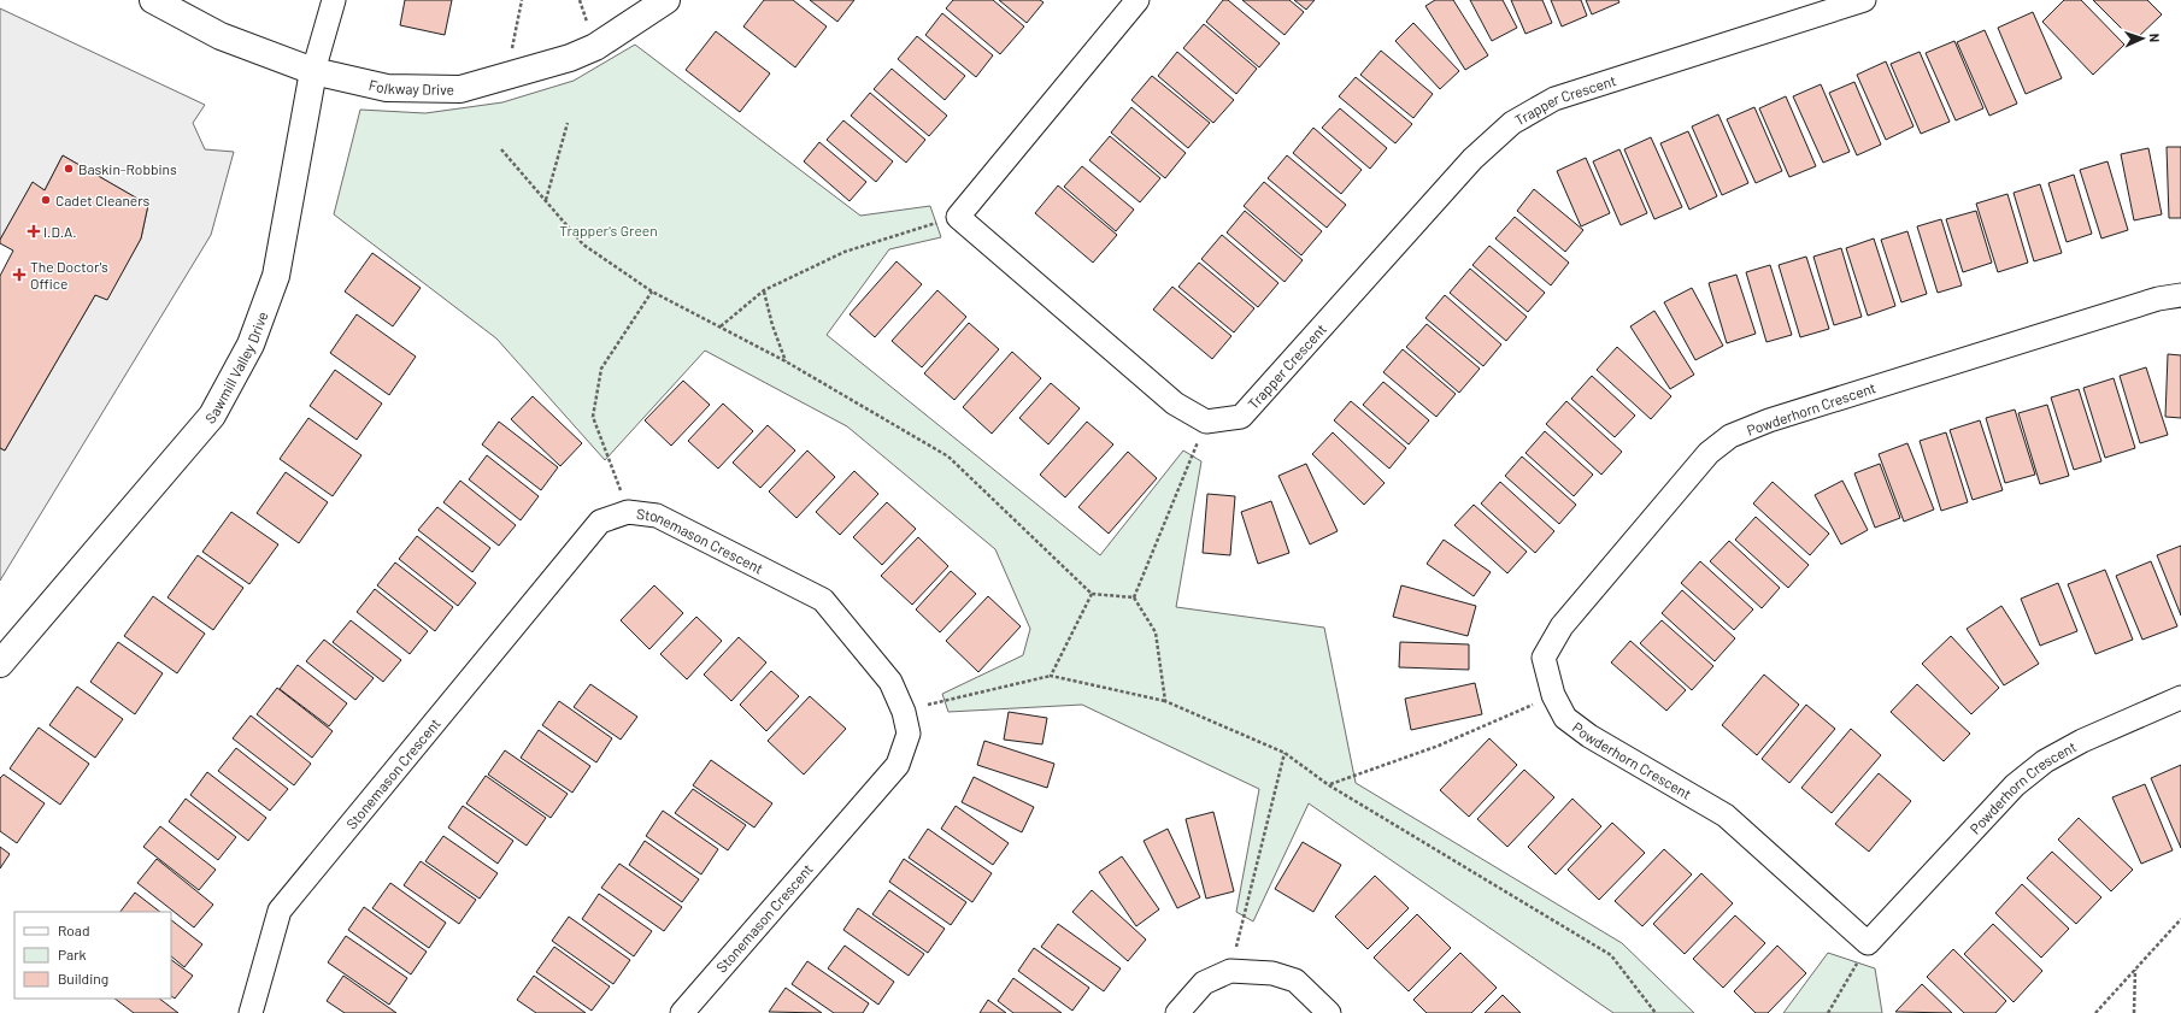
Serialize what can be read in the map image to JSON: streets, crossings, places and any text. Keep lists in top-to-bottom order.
{
  "streets": {
    "street": [
      "Folkway Drive",
      "Trapper Crescent",
      "Sawmill Valley Drive",
      "Powderhorn Crescent",
      "Stonemason Crescent"
    ]
  },
  "crossings": [
    ["Folkway Drive", "Sawmill Valley Drive"]
  ],
  "parks": ["Trapper's Green"],
  "places": {
    "other": ["Baskin-Robbins", "Cadet Cleaners"],
    "health": ["I.D.A.", "The Doctor's Office"]
  },
  "legend": ["Road", "Park", "Building"],
  "north": "right"
}
